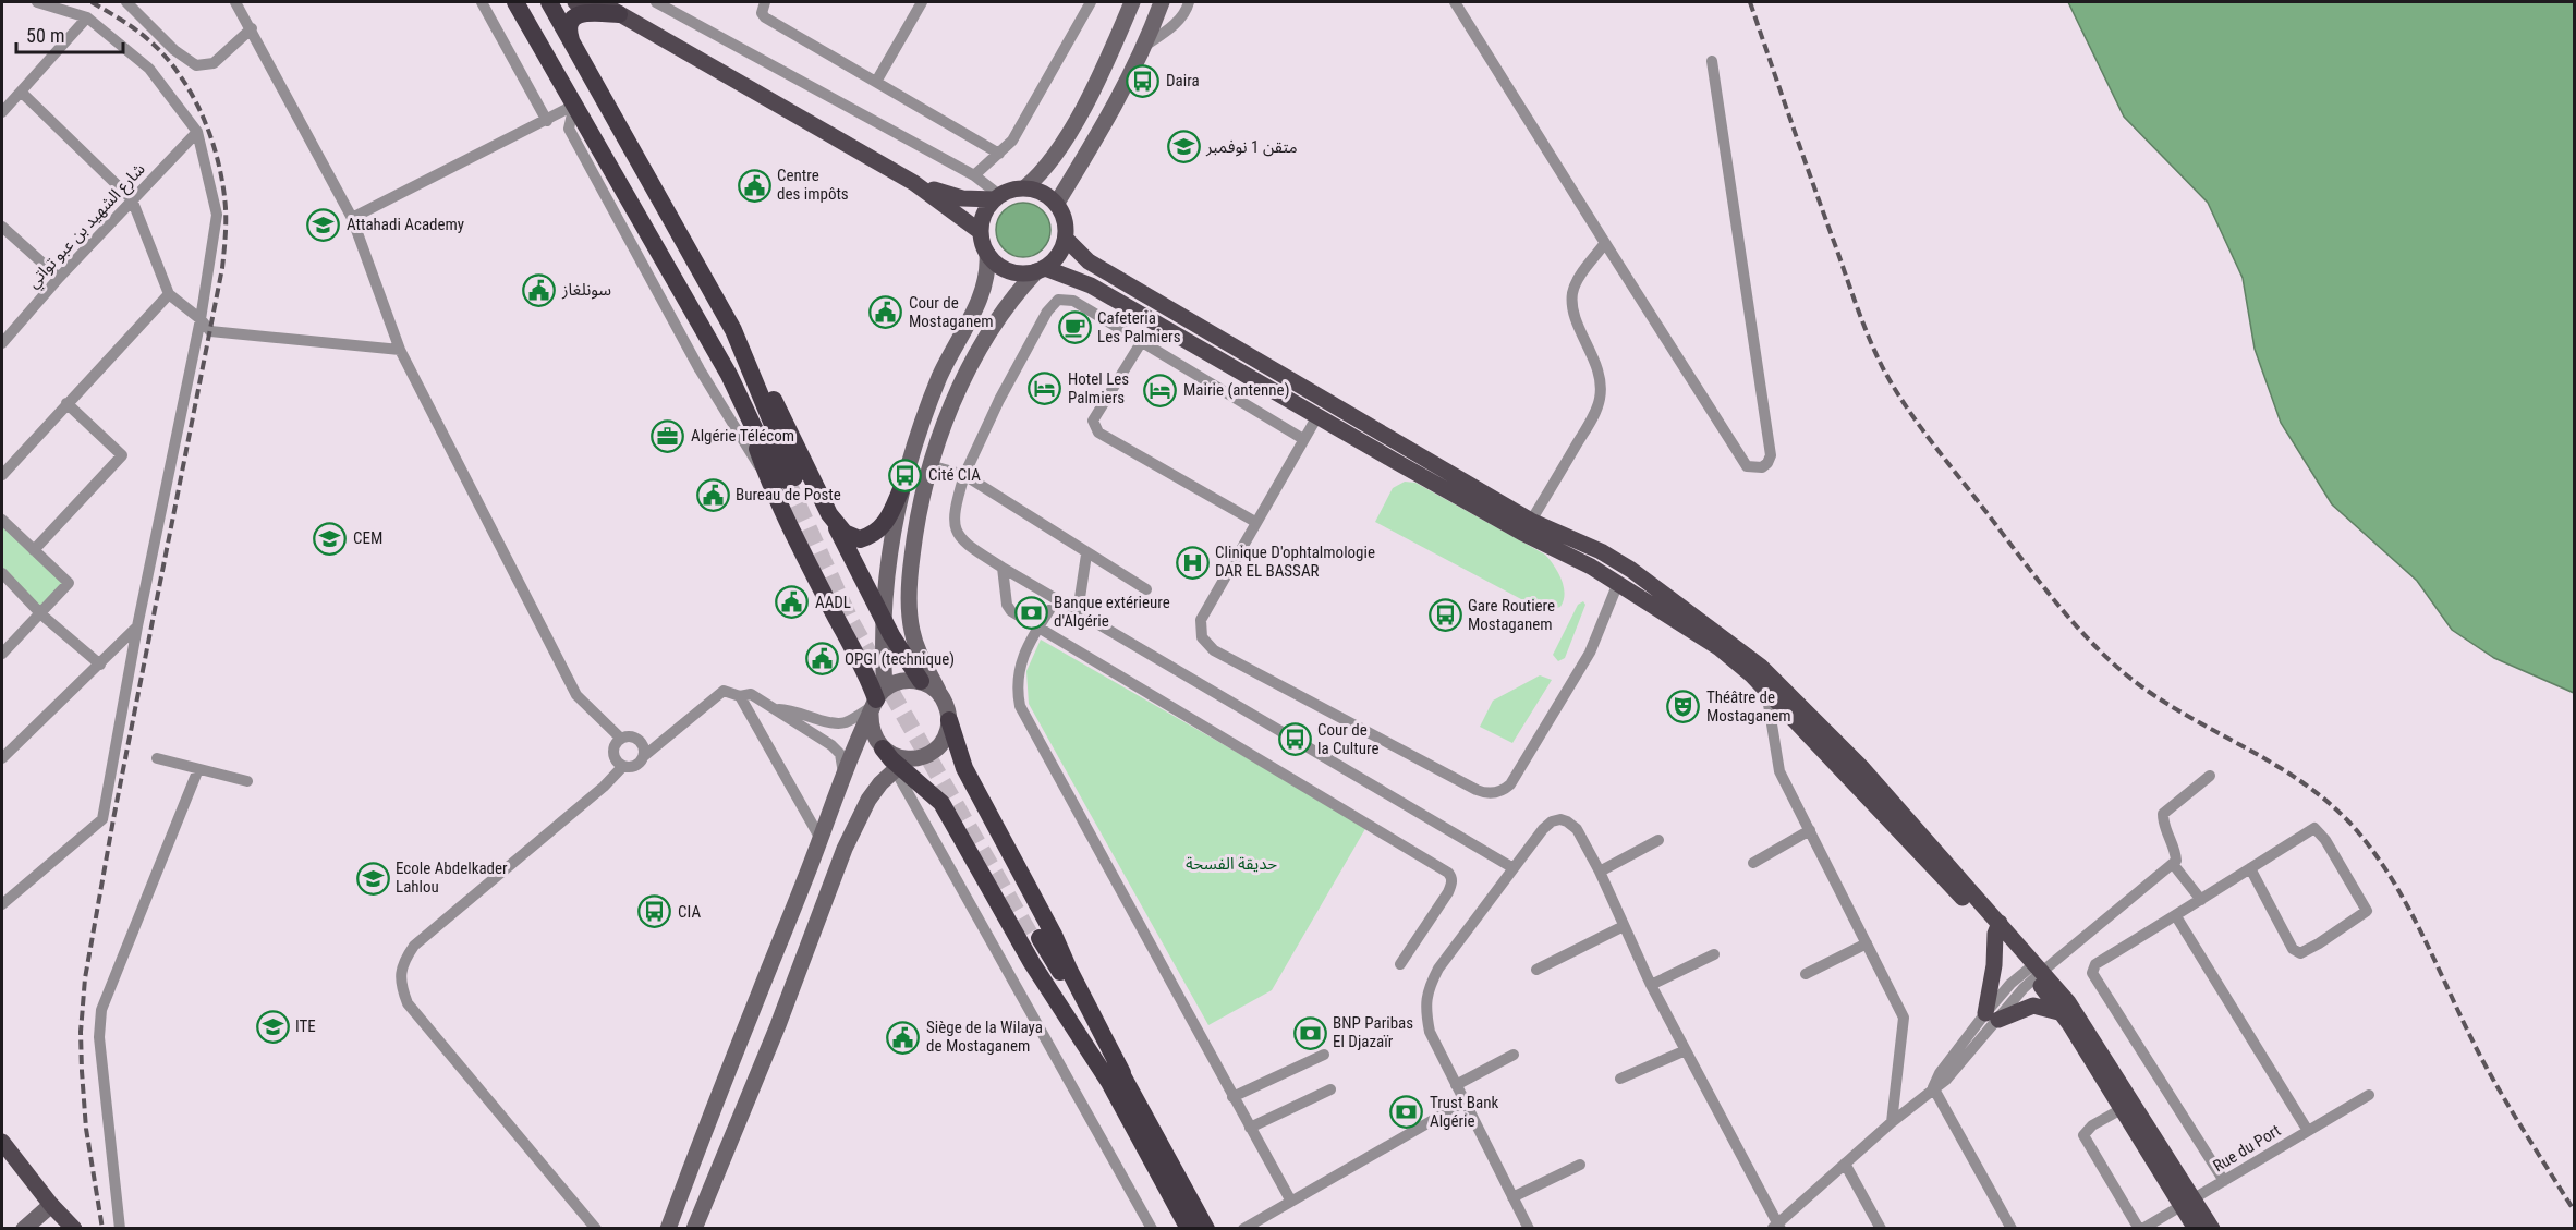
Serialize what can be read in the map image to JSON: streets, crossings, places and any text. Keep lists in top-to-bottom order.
{
  "streets": {
    "street": ["شارع الشهيد بن عبو تواتي", "Rue du Port"]
  },
  "parks": ["حديقة الفسحة"],
  "places": {
    "bus stop": [
      "Daira",
      "Cité CIA",
      "Gare Routiere Mostaganem",
      "Cour de la Culture",
      "CIA"
    ],
    "school or university": [
      "متقن 1 نوفمبر",
      "Attahadi Academy",
      "CEM",
      "Ecole Abdelkader Lahlou",
      "ITE"
    ],
    "public building": [
      "Centre des impôts",
      "سونلغاز",
      "Cour de Mostaganem",
      "Bureau de Poste",
      "AADL",
      "OPGI (technique)",
      "Siège de la Wilaya de Mostaganem"
    ],
    "cafe": ["Cafeteria Les Palmiers"],
    "hotel": ["Hotel Les Palmiers", "Mairie (antenne)"],
    "office": ["Algérie Télécom"],
    "hospital": ["Clinique D'ophtalmologie DAR EL BASSAR"],
    "bank": ["Banque extérieure d'Algérie", "BNP Paribas El Djazaïr", "Trust Bank Algérie"],
    "theatre": ["Théâtre de Mostaganem"]
  },
  "scale_bar": "50 m"
}
